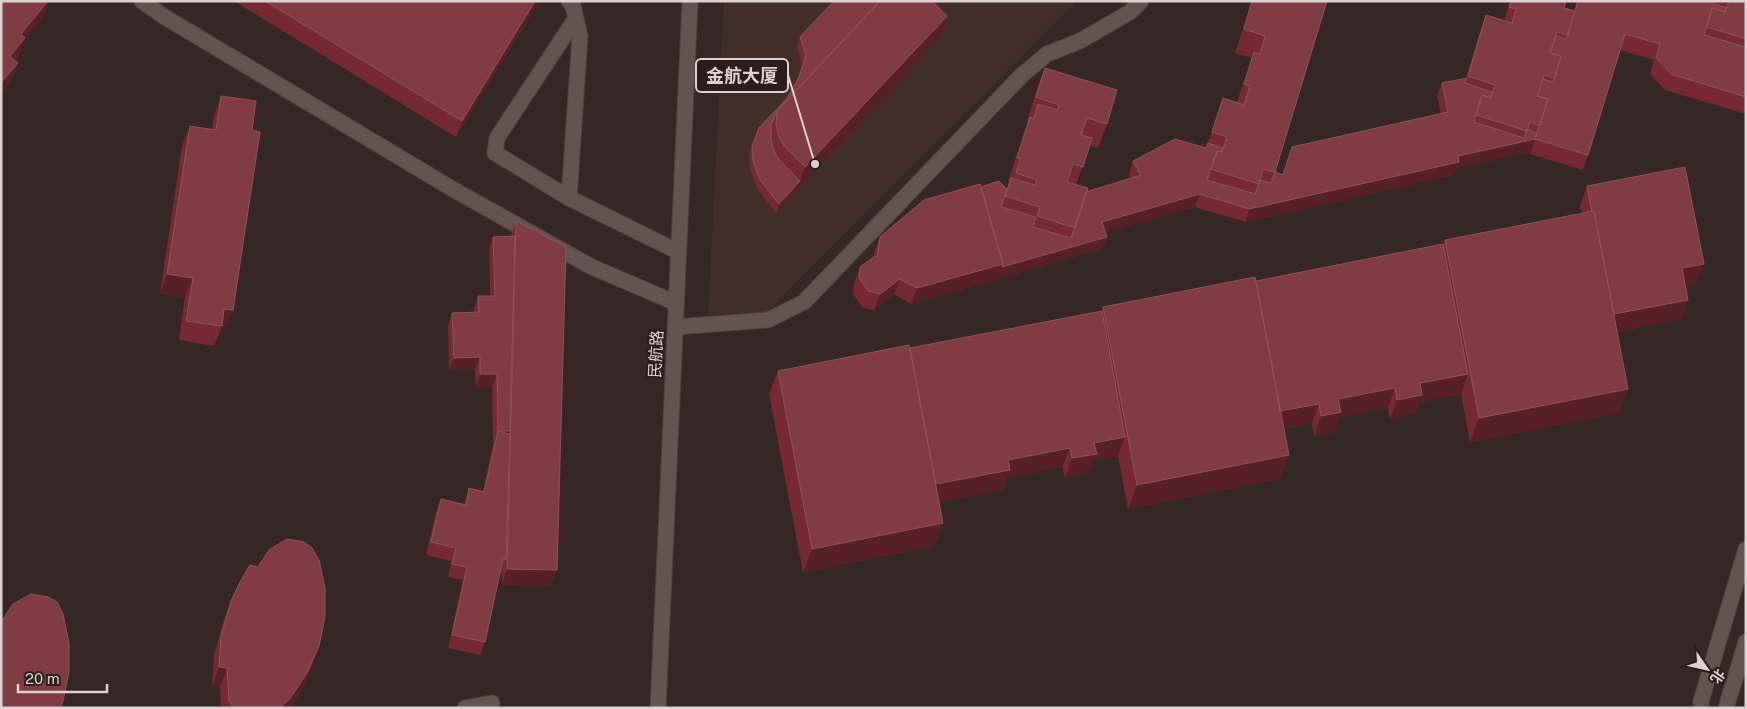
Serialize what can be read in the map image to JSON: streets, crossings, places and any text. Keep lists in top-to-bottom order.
{
  "streets": {
    "street": ["民航路"]
  },
  "places": ["金航大厦"],
  "scale_bar": "20 m",
  "north": "bottom right"
}
